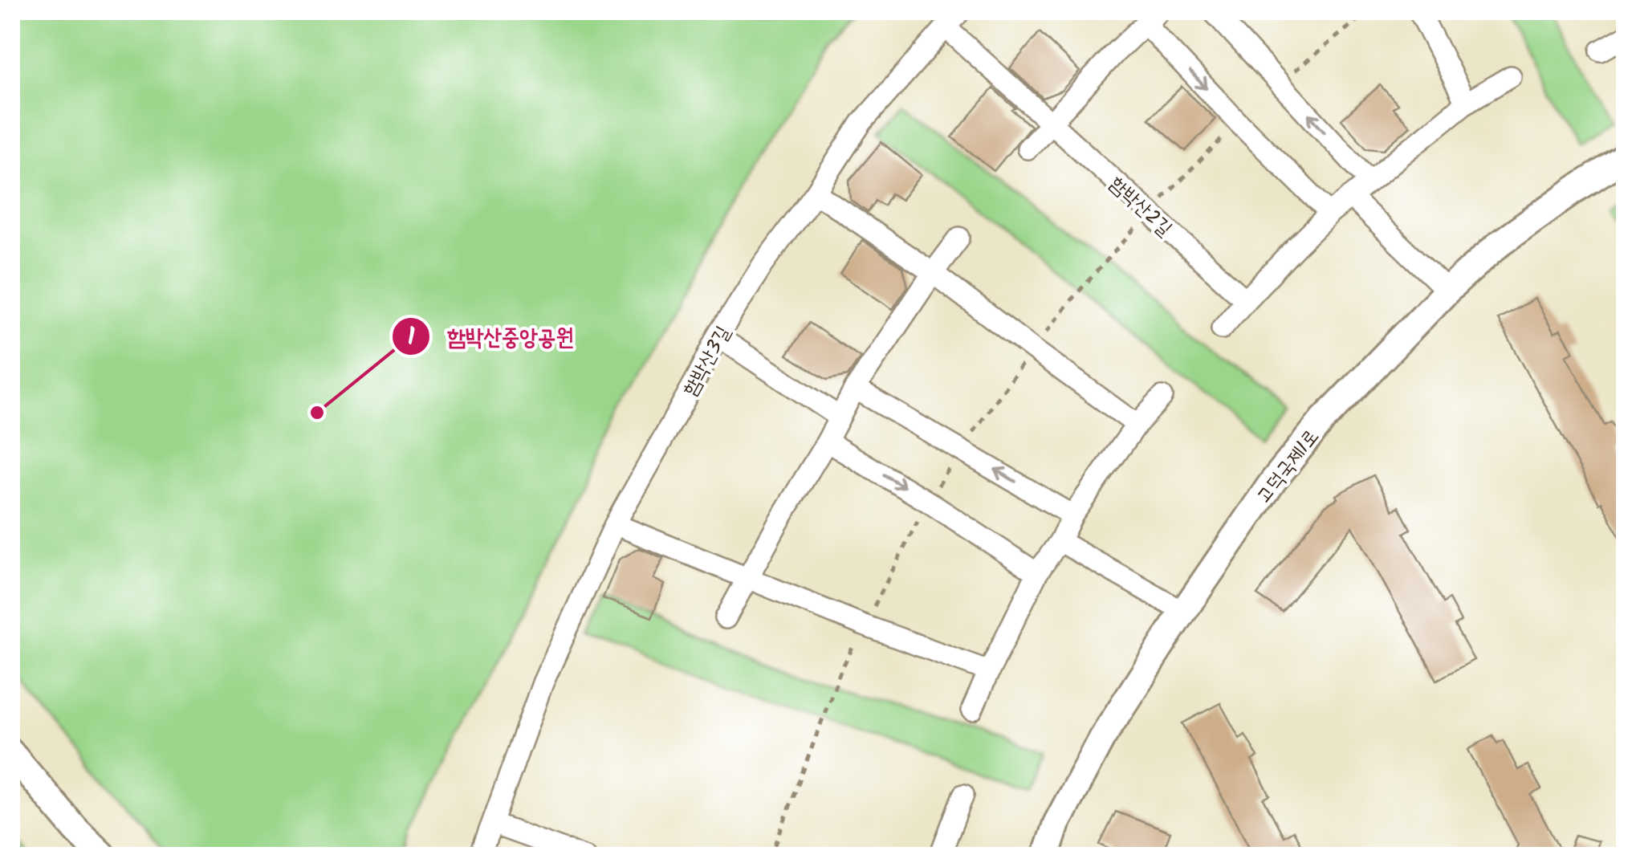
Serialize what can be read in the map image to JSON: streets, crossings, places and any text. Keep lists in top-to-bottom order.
{
  "streets": {
    "street": ["함박산2길", "함박산3길", "고덕국제1로"]
  },
  "crossings": [
    ["함박산2길", "함박산3길"]
  ],
  "places": ["함박산중앙공원"]
}
